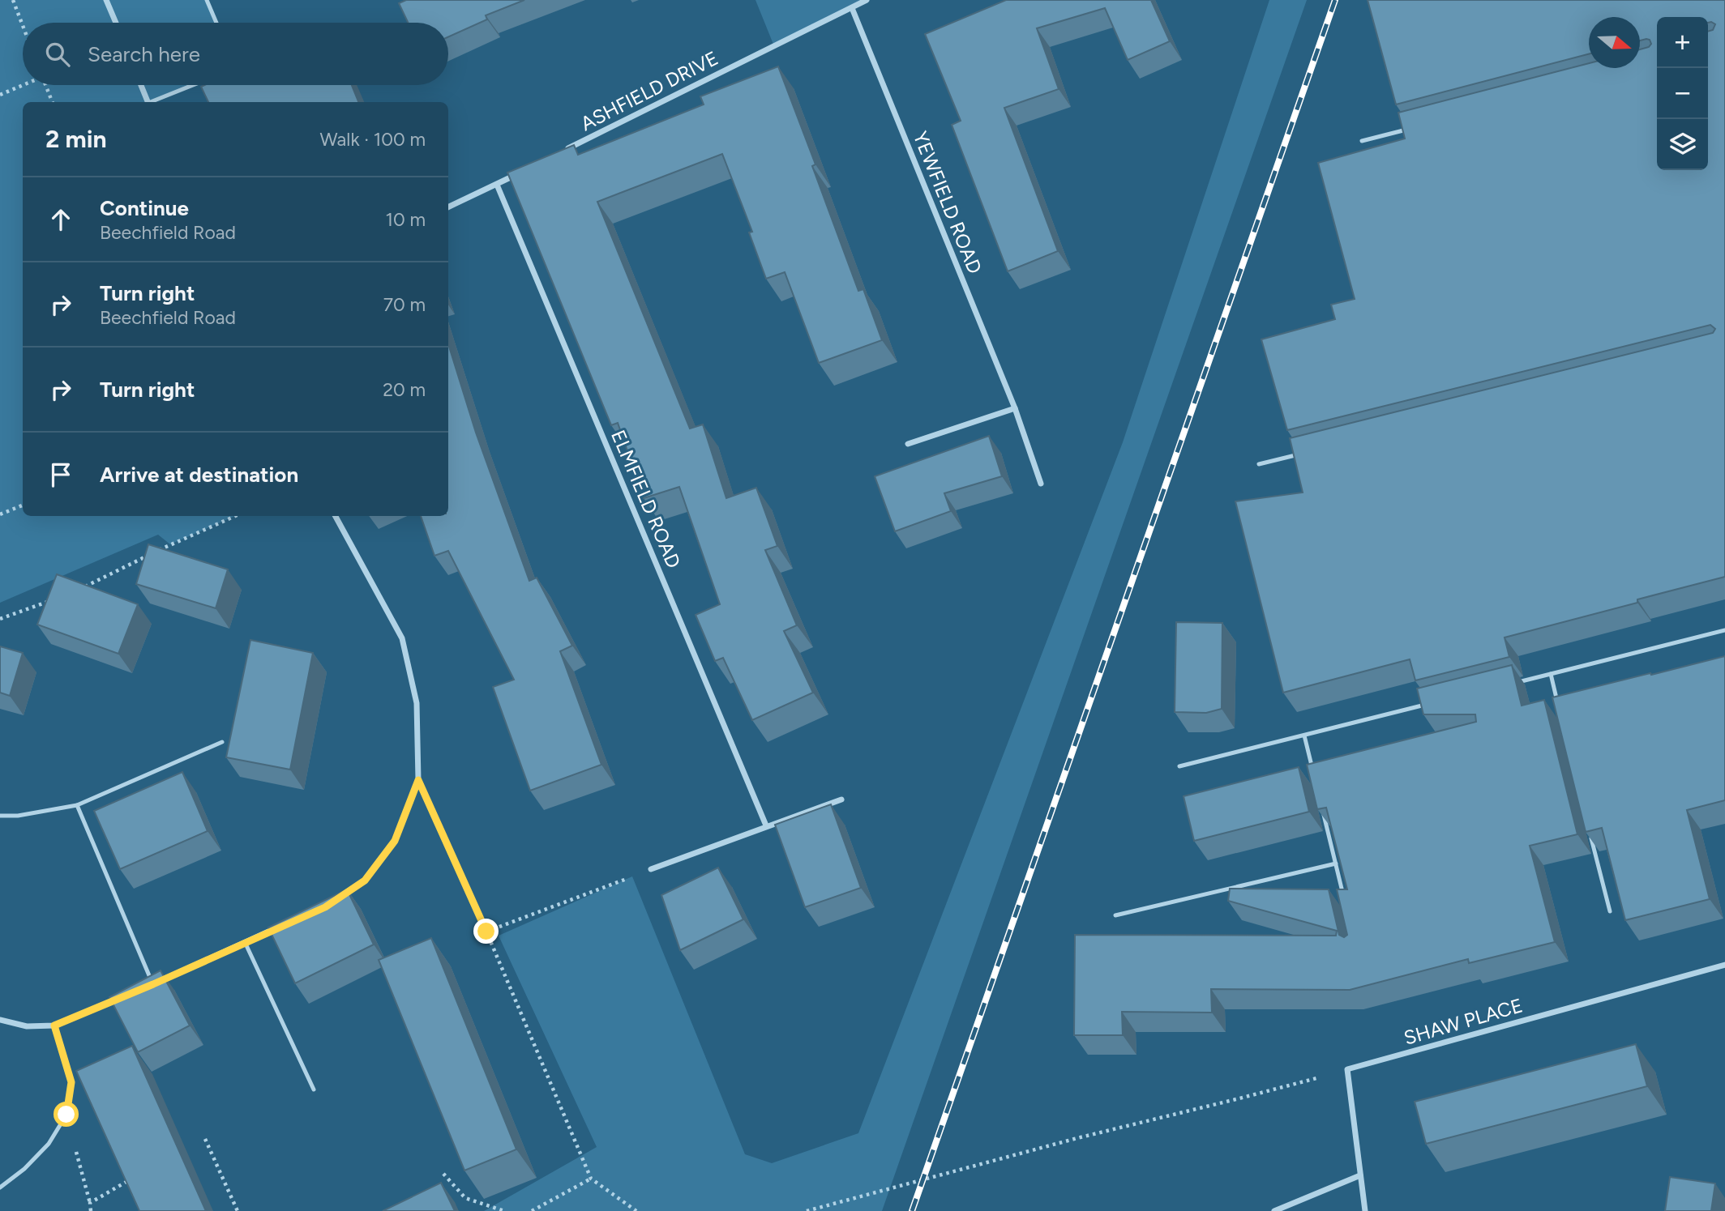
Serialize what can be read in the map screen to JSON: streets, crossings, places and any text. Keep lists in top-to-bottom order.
{
  "streets": {
    "street": [
      "ASHFIELD DRIVE",
      "YEWFIELD ROAD",
      "ELMFIELD ROAD",
      "SHAW PLACE"
    ]
  },
  "crossings": [
    ["ASHFIELD DRIVE", "YEWFIELD ROAD"]
  ],
  "north": "right",
  "page": {
    "map_buttons": ["+", "−"],
    "search": "Search here",
    "heading": ["2 min", "Walk · 100 m"],
    "list": [
      ["Continue", "Beechfield Road", "10 m"],
      ["Turn right", "Beechfield Road", "70 m"],
      ["Turn right", "20 m"],
      "Arrive at destination"
    ]
  }
}
